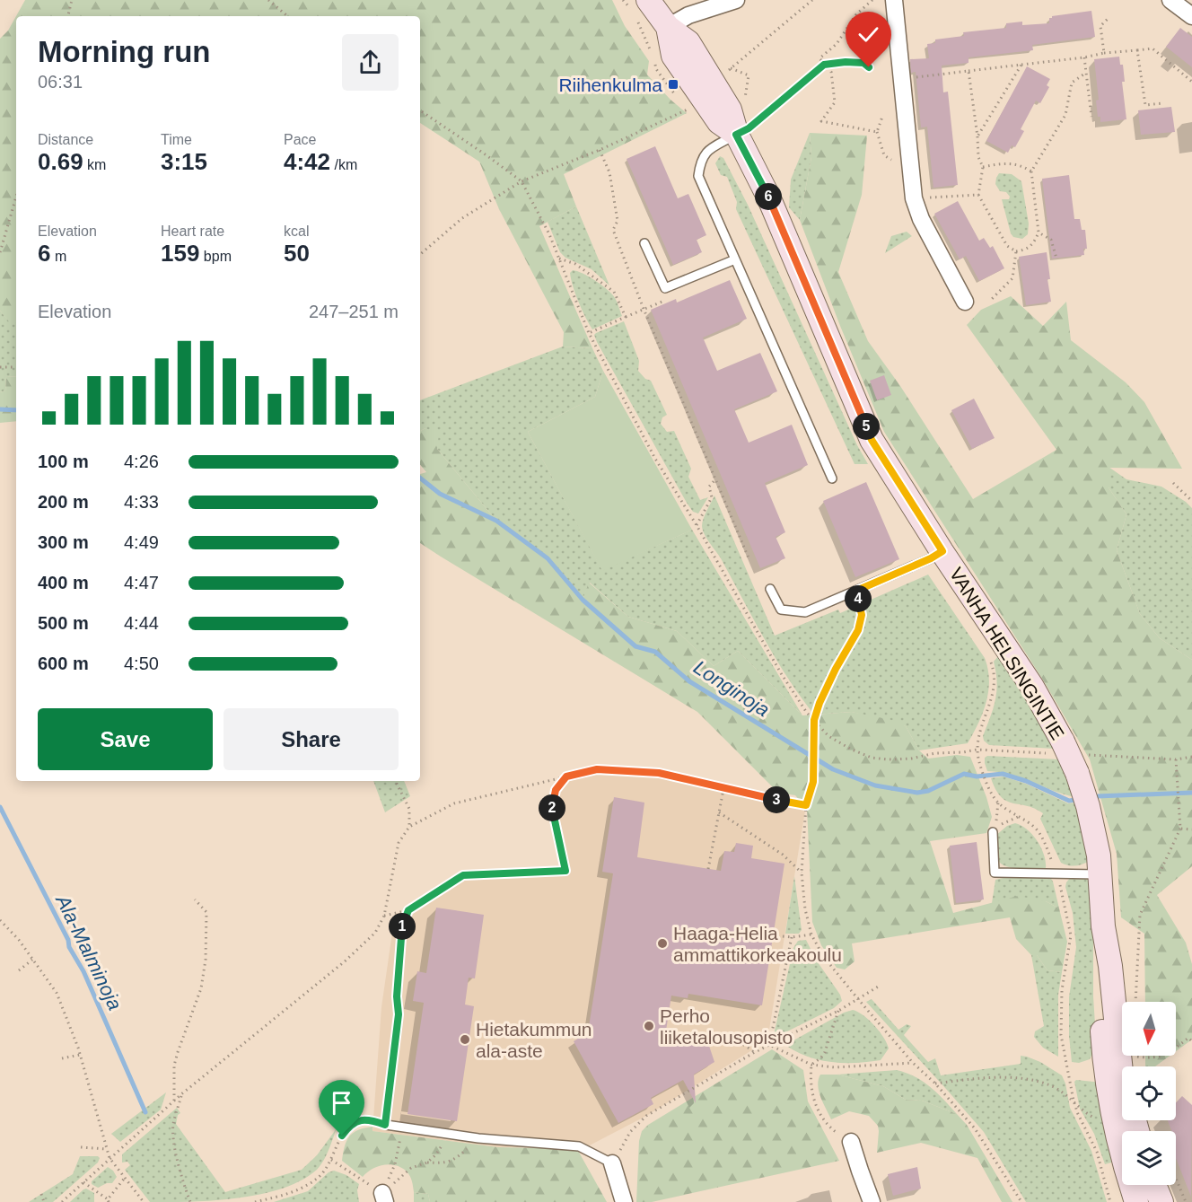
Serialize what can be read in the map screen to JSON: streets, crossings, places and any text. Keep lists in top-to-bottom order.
{
  "streets": {
    "main road": ["VANHA HELSINGINTIE"]
  },
  "water": ["Longinoja", "Ala-Malminoja"],
  "places": {
    "transit": ["Riihenkulma"],
    "other": ["Haaga-Helia ammattikorkeakoulu", "Perho liiketalousopisto", "Hietakummun ala-aste"]
  },
  "north": "bottom",
  "page": {
    "heading": ["Morning run", "06:31"],
    "stats": [
      ["Distance", "0.69 km"],
      ["Time", "3:15"],
      ["Pace", "4:42 /km"],
      ["Elevation", "6 m"],
      ["Heart rate", "159 bpm"],
      ["kcal", "50"]
    ],
    "pins": [
      "6",
      "5",
      "4",
      "3",
      "2",
      "1"
    ],
    "chart": ["Elevation", "247–251 m"],
    "list": [
      {
        "name": "100 m",
        "note": "4:26"
      },
      {
        "name": "200 m",
        "note": "4:33"
      },
      {
        "name": "300 m",
        "note": "4:49"
      },
      {
        "name": "400 m",
        "note": "4:47"
      },
      {
        "name": "500 m",
        "note": "4:44"
      },
      {
        "name": "600 m",
        "note": "4:50"
      }
    ],
    "buttons": ["Save", "Share"]
  }
}
